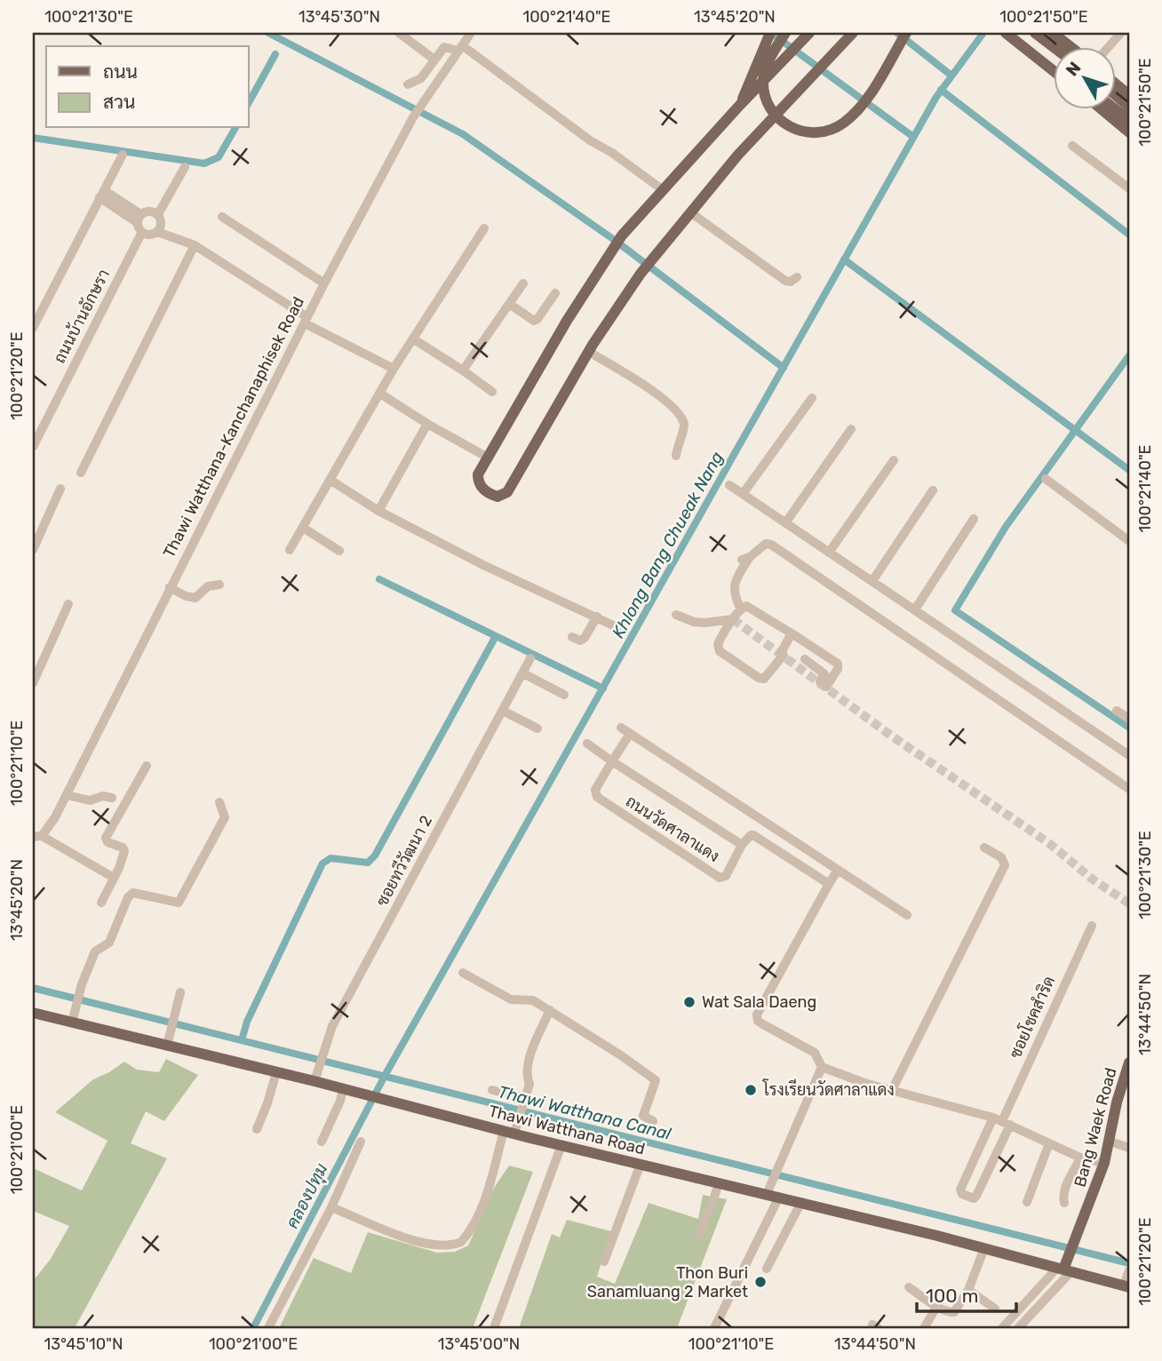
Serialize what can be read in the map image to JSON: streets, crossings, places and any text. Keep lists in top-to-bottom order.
{
  "streets": {
    "main road": ["Bang Waek Road", "Thawi Watthana Road"],
    "street": [
      "ถนนบ้านอักษรา",
      "Thawi Watthana-Kanchanaphisek Road",
      "ถนนวัดศาลาแดง",
      "ซอยทวีวัฒนา 2",
      "ซอยโชคสำริด"
    ]
  },
  "crossings": [
    ["ซอยทวีวัฒนา 2", "Thawi Watthana Road"],
    ["Bang Waek Road", "Thawi Watthana Road"]
  ],
  "water": ["Khlong Bang Chueak Nang", "Thawi Watthana Canal", "คลองปทุม"],
  "places": ["Wat Sala Daeng", "โรงเรียนวัดศาลาแดง", "Thon Buri Sanamluang 2 Market"],
  "legend": ["ถนน", "สวน"],
  "scale_bar": "100 m",
  "north": "top left",
  "coordinates": [
    "100°21'30\"E",
    "13°45'30\"N",
    "100°21'40\"E",
    "13°45'20\"N",
    "100°21'50\"E",
    "100°21'20\"E",
    "100°21'10\"E",
    "13°44'50\"N",
    "100°21'00\"E",
    "13°45'10\"N",
    "13°45'00\"N"
  ]
}
